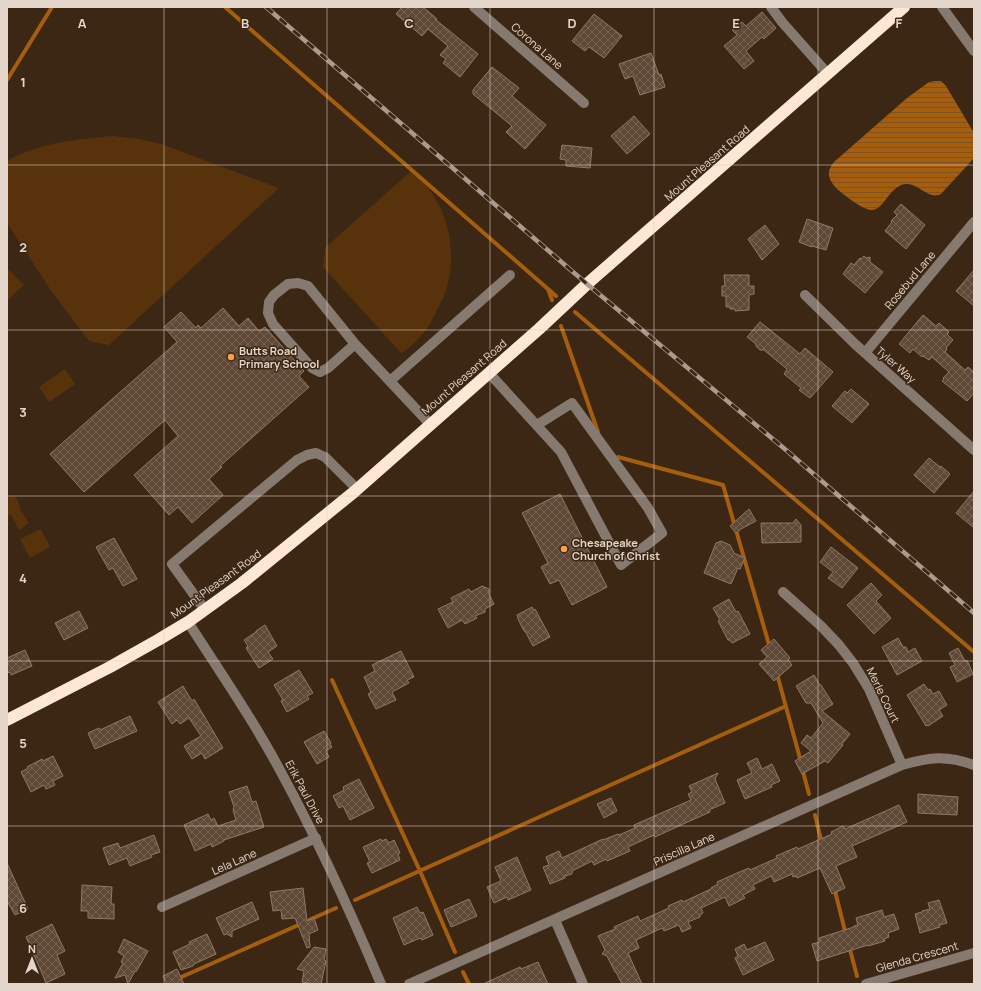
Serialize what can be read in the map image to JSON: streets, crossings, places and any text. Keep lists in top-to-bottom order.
{
  "streets": {
    "highway": ["Mount Pleasant Road"],
    "street": [
      "Corona Lane",
      "Rosebud Lane",
      "Tyler Way",
      "Merle Court",
      "Erik Paul Drive",
      "Priscilla Lane",
      "Lela Lane",
      "Glenda Crescent"
    ]
  },
  "crossings": [
    ["Mount Pleasant Road", "Erik Paul Drive"],
    ["Rosebud Lane", "Tyler Way"],
    ["Merle Court", "Priscilla Lane"],
    ["Erik Paul Drive", "Lela Lane"]
  ],
  "places": ["Butts Road Primary School", "Chesapeake Church of Christ"],
  "north": "top",
  "grid": {
    "columns": [
      "A",
      "B",
      "C",
      "D",
      "E",
      "F"
    ],
    "rows": [
      "1",
      "2",
      "3",
      "4",
      "5",
      "6"
    ]
  }
}
